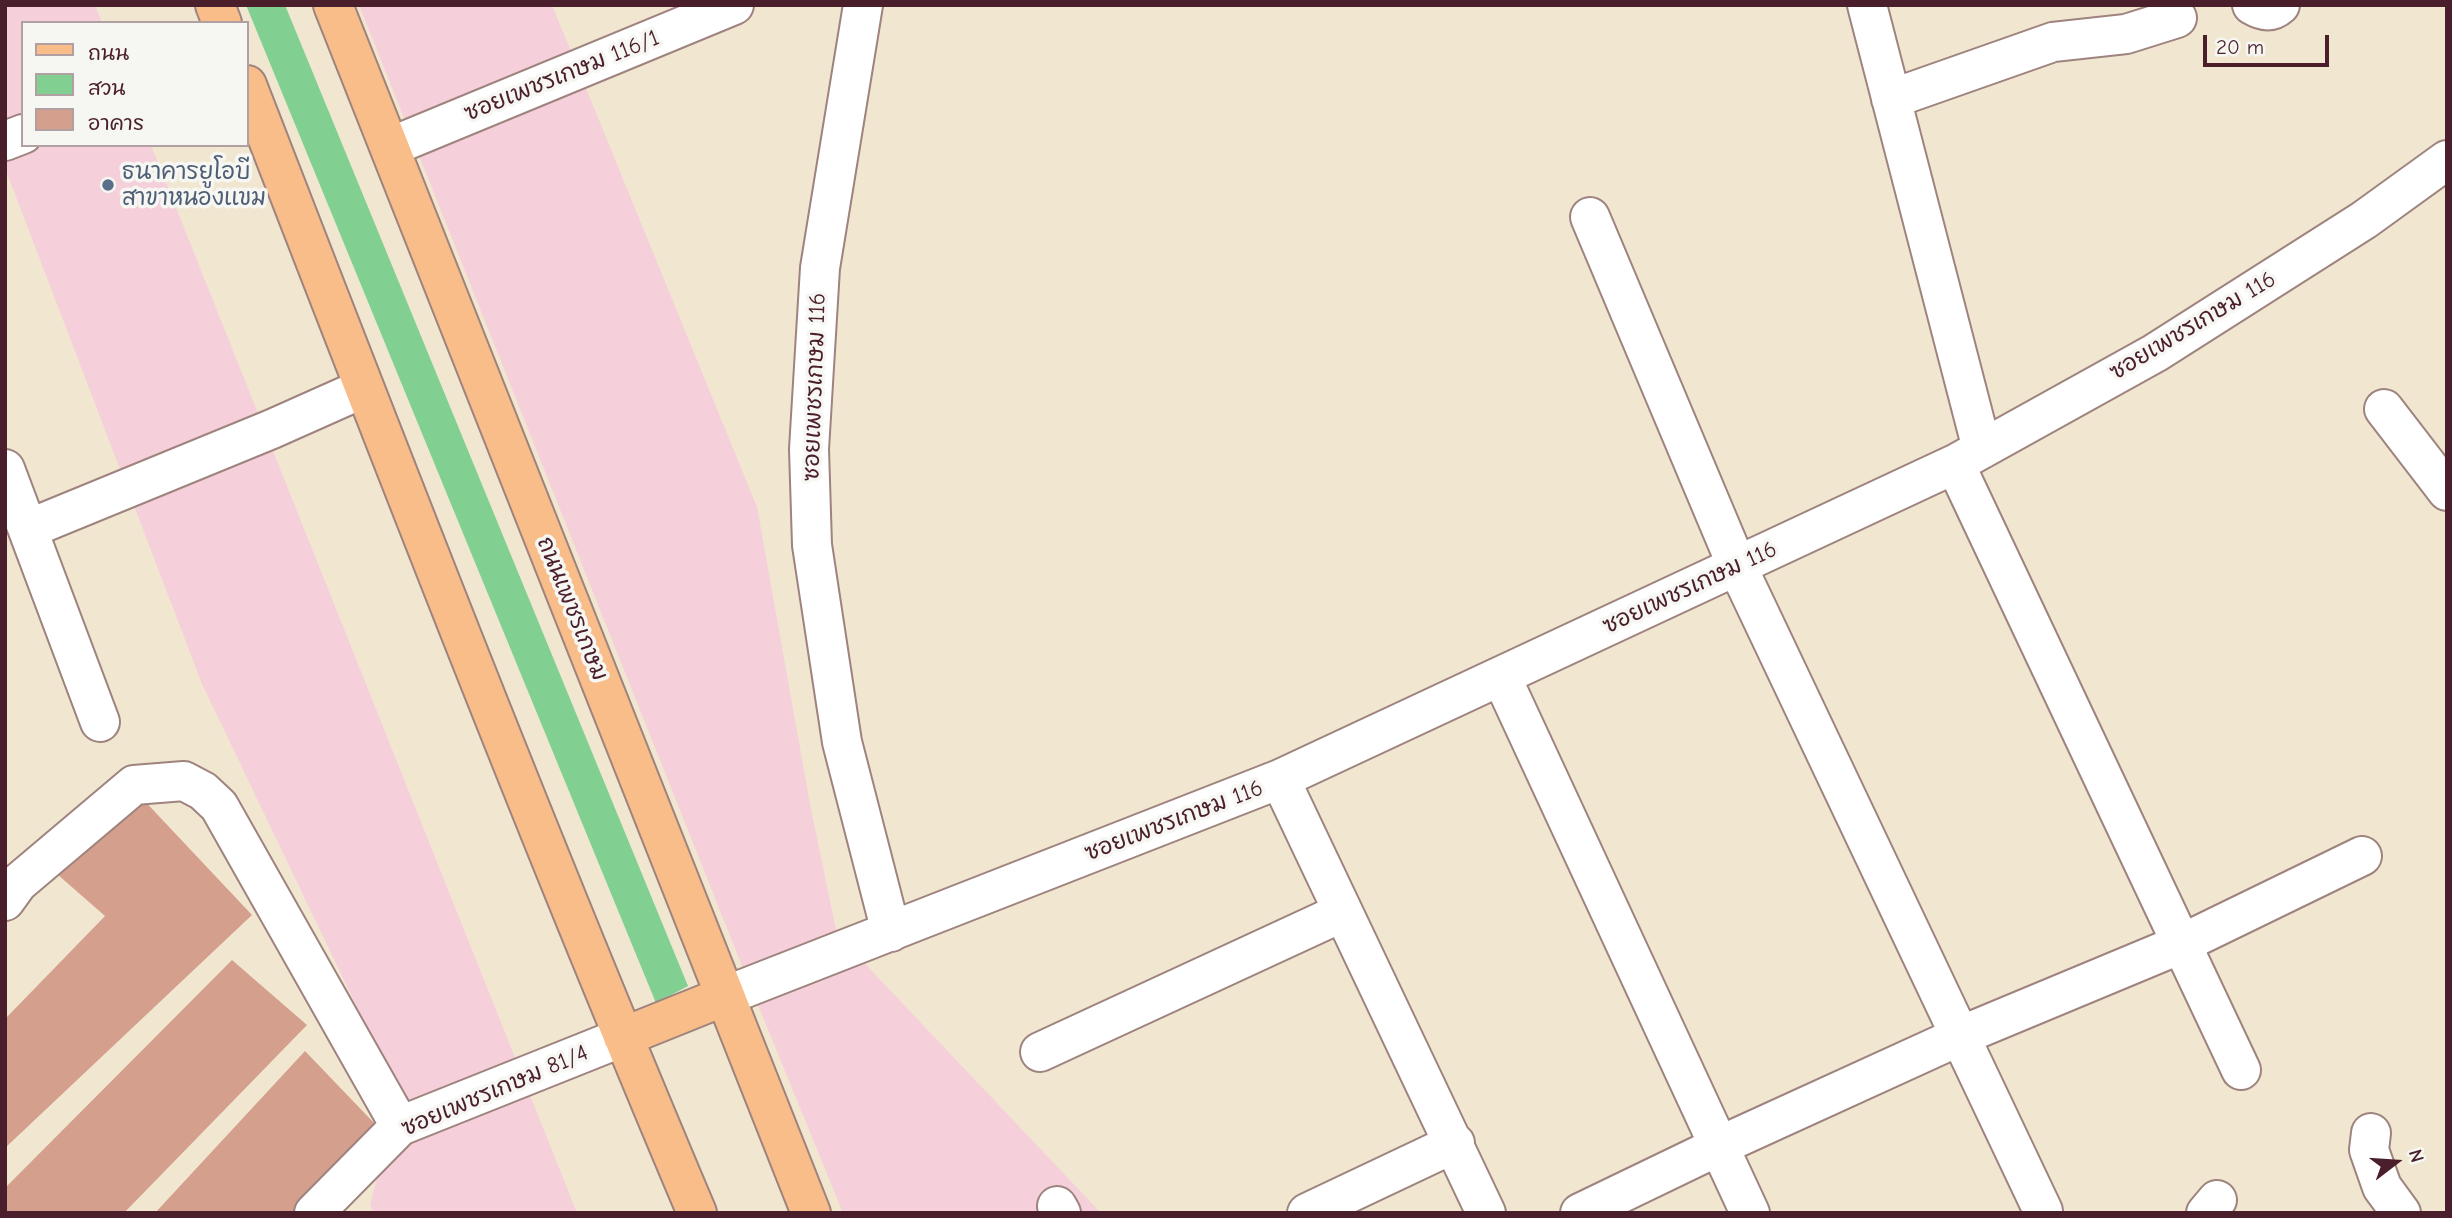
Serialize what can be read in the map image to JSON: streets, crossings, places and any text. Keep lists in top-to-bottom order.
{
  "streets": {
    "main road": ["ถนนเพชรเกษม"],
    "street": ["ซอยเพชรเกษม 116/1", "ซอยเพชรเกษม 116", "ซอยเพชรเกษม 81/4"]
  },
  "crossings": [
    ["ซอยเพชรเกษม 116/1", "ถนนเพชรเกษม"],
    ["ซอยเพชรเกษม 116", "ถนนเพชรเกษม"]
  ],
  "places": ["ธนาคารยูโอบี สาขาหนองแขม"],
  "legend": ["ถนน", "สวน", "อาคาร"],
  "scale_bar": "20 m",
  "north": "right"
}
